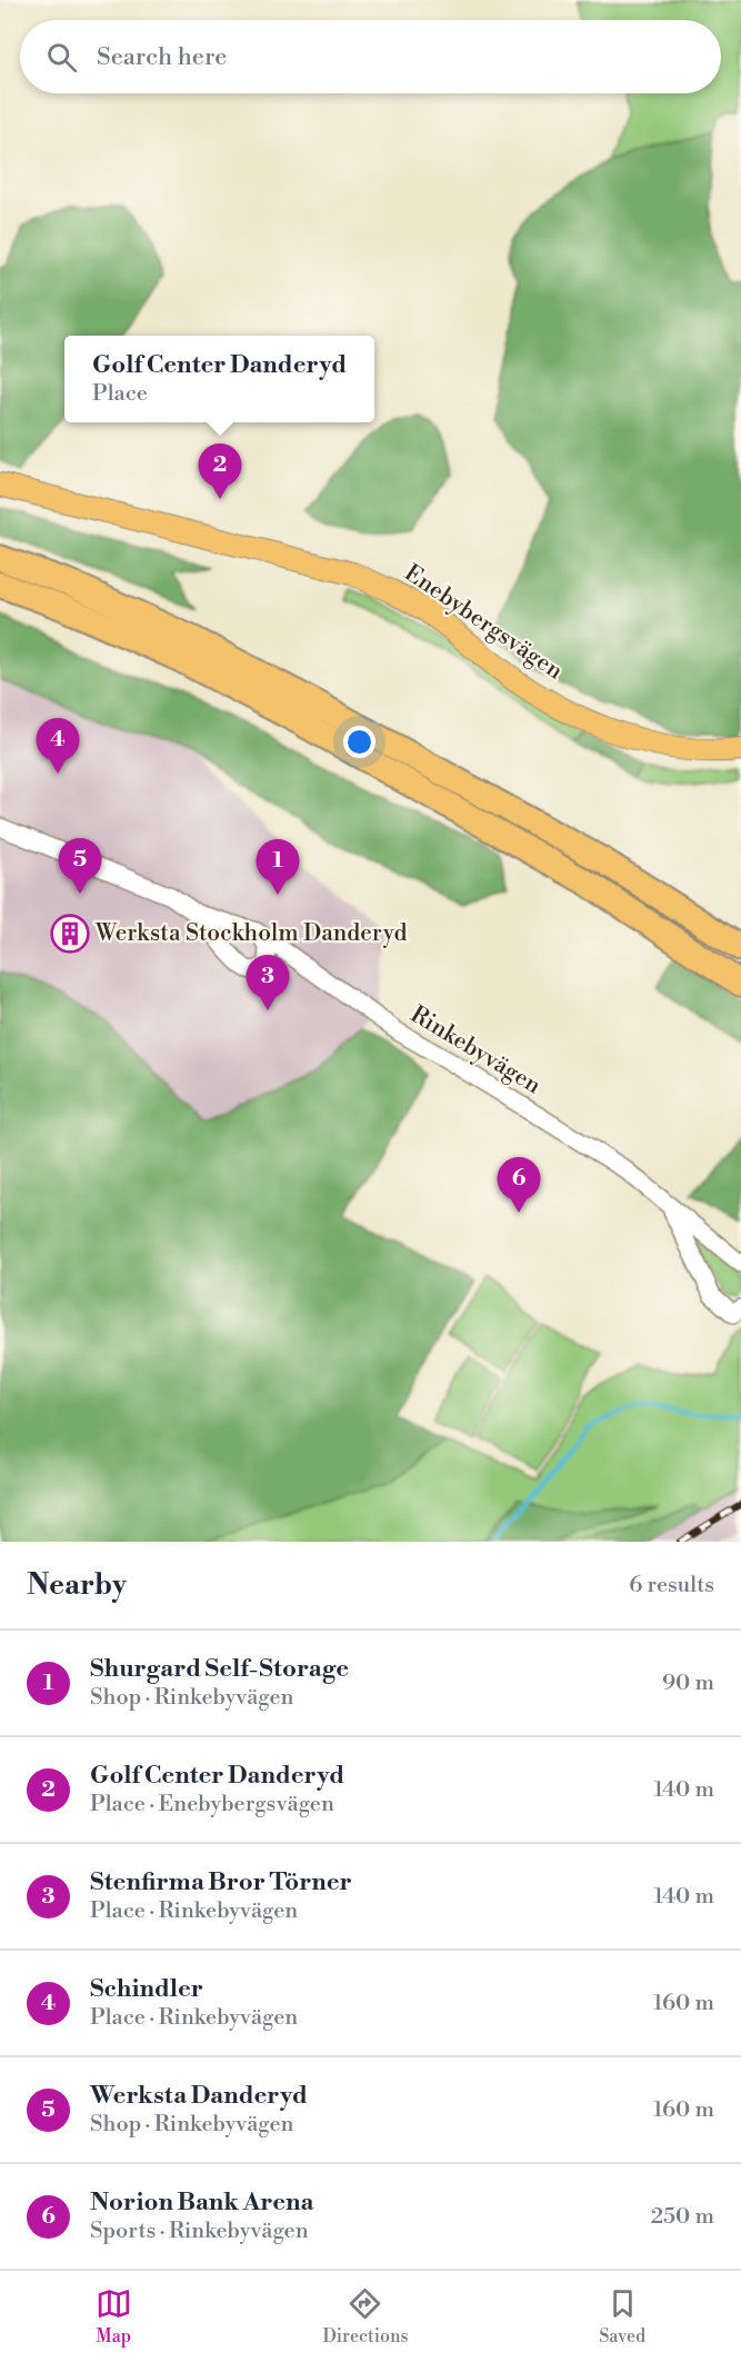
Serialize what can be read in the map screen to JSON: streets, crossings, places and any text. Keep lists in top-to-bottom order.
{
  "streets": {
    "main road": ["Enebybergsvägen"],
    "street": ["Rinkebyvägen"]
  },
  "places": {
    "building": ["Werksta Stockholm Danderyd"]
  },
  "page": {
    "search": "Search here",
    "popup": ["Golf Center Danderyd", "Place"],
    "pins": [
      "2",
      "4",
      "5",
      "1",
      "3",
      "6"
    ],
    "heading": ["Nearby", "6 results"],
    "list": [
      {
        "mark": "1",
        "name": "Shurgard Self-Storage",
        "note": "Shop · Rinkebyvägen",
        "value": "90 m"
      },
      {
        "mark": "2",
        "name": "Golf Center Danderyd",
        "note": "Place · Enebybergsvägen",
        "value": "140 m"
      },
      {
        "mark": "3",
        "name": "Stenfirma Bror Törner",
        "note": "Place · Rinkebyvägen",
        "value": "140 m"
      },
      {
        "mark": "4",
        "name": "Schindler",
        "note": "Place · Rinkebyvägen",
        "value": "160 m"
      },
      {
        "mark": "5",
        "name": "Werksta Danderyd",
        "note": "Shop · Rinkebyvägen",
        "value": "160 m"
      },
      {
        "mark": "6",
        "name": "Norion Bank Arena",
        "note": "Sports · Rinkebyvägen",
        "value": "250 m"
      }
    ],
    "nav": ["Map", "Directions", "Saved"]
  }
}
